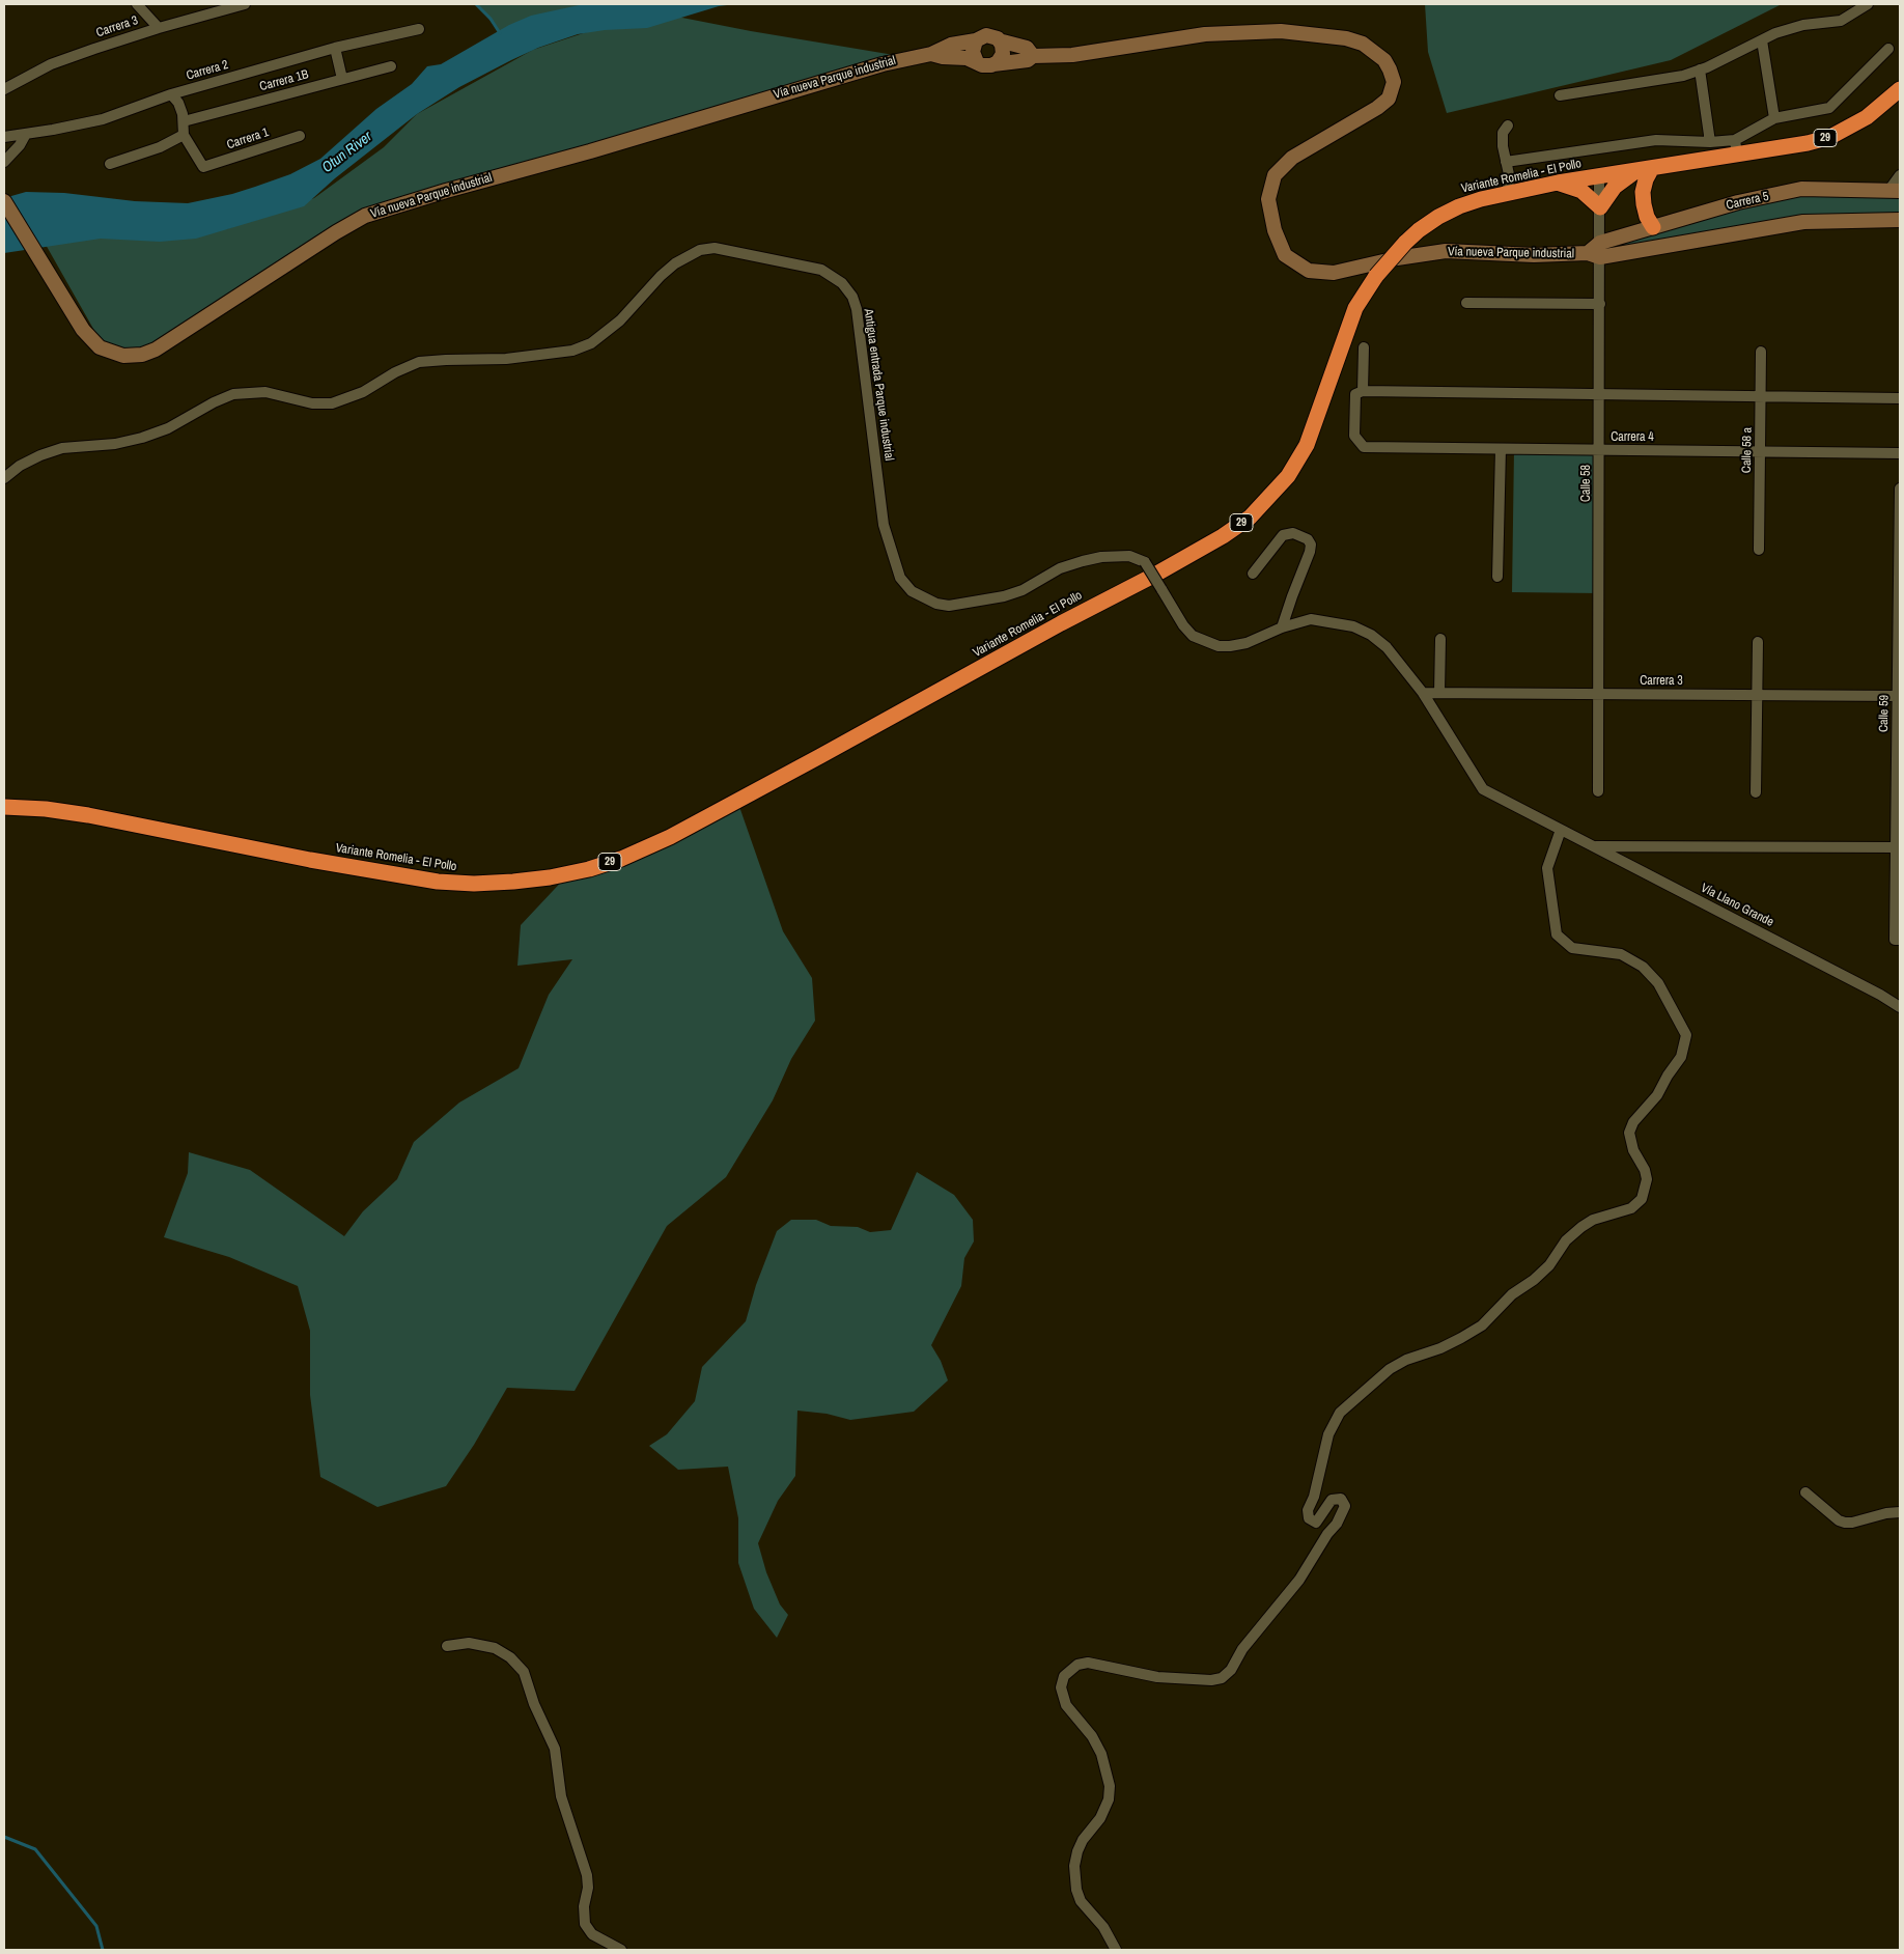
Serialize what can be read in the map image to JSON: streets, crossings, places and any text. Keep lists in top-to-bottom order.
{
  "streets": {
    "highway": ["29", "Variante Romelia - El Pollo"],
    "main road": ["Vía nueva Parque industrial", "Carrera 5"],
    "street": [
      "Carrera 3",
      "Carrera 2",
      "Carrera 1B",
      "Carrera 1",
      "Antigua entrada Parque industrial",
      "Carrera 4",
      "Calle 58 a",
      "Calle 58",
      "Calle 59",
      "Vía Llano Grande"
    ]
  },
  "crossings": [
    ["Carrera 3", "Antigua entrada Parque industrial"],
    ["Carrera 3", "Calle 58"],
    ["Carrera 3", "Calle 59"],
    ["Carrera 3", "Vía Llano Grande"],
    ["Vía nueva Parque industrial", "Calle 58"],
    ["Antigua entrada Parque industrial", "Vía Llano Grande"],
    ["Carrera 4", "Calle 58 a"],
    ["Carrera 4", "Calle 58"]
  ],
  "water": ["Otun River"]
}
